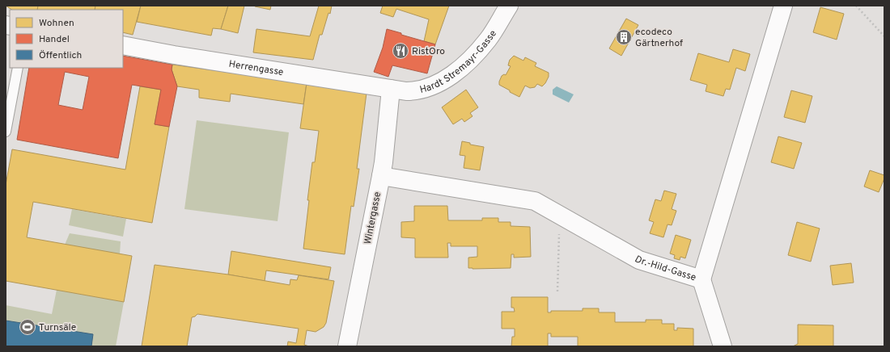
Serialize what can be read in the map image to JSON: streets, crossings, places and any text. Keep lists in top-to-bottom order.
{
  "streets": {
    "street": [
      "Hardt Stremayr-Gasse",
      "Herrengasse",
      "Wintergasse",
      "Dr.-Hild-Gasse"
    ]
  },
  "crossings": [
    ["Hardt Stremayr-Gasse", "Herrengasse"],
    ["Hardt Stremayr-Gasse", "Wintergasse"],
    ["Herrengasse", "Wintergasse"],
    ["Wintergasse", "Dr.-Hild-Gasse"]
  ],
  "places": {
    "building": ["ecodeco Gärtnerhof"],
    "restaurant": ["RistOro"],
    "sports": ["Turnsäle"]
  },
  "legend": ["Wohnen", "Handel", "Öffentlich"]
}
